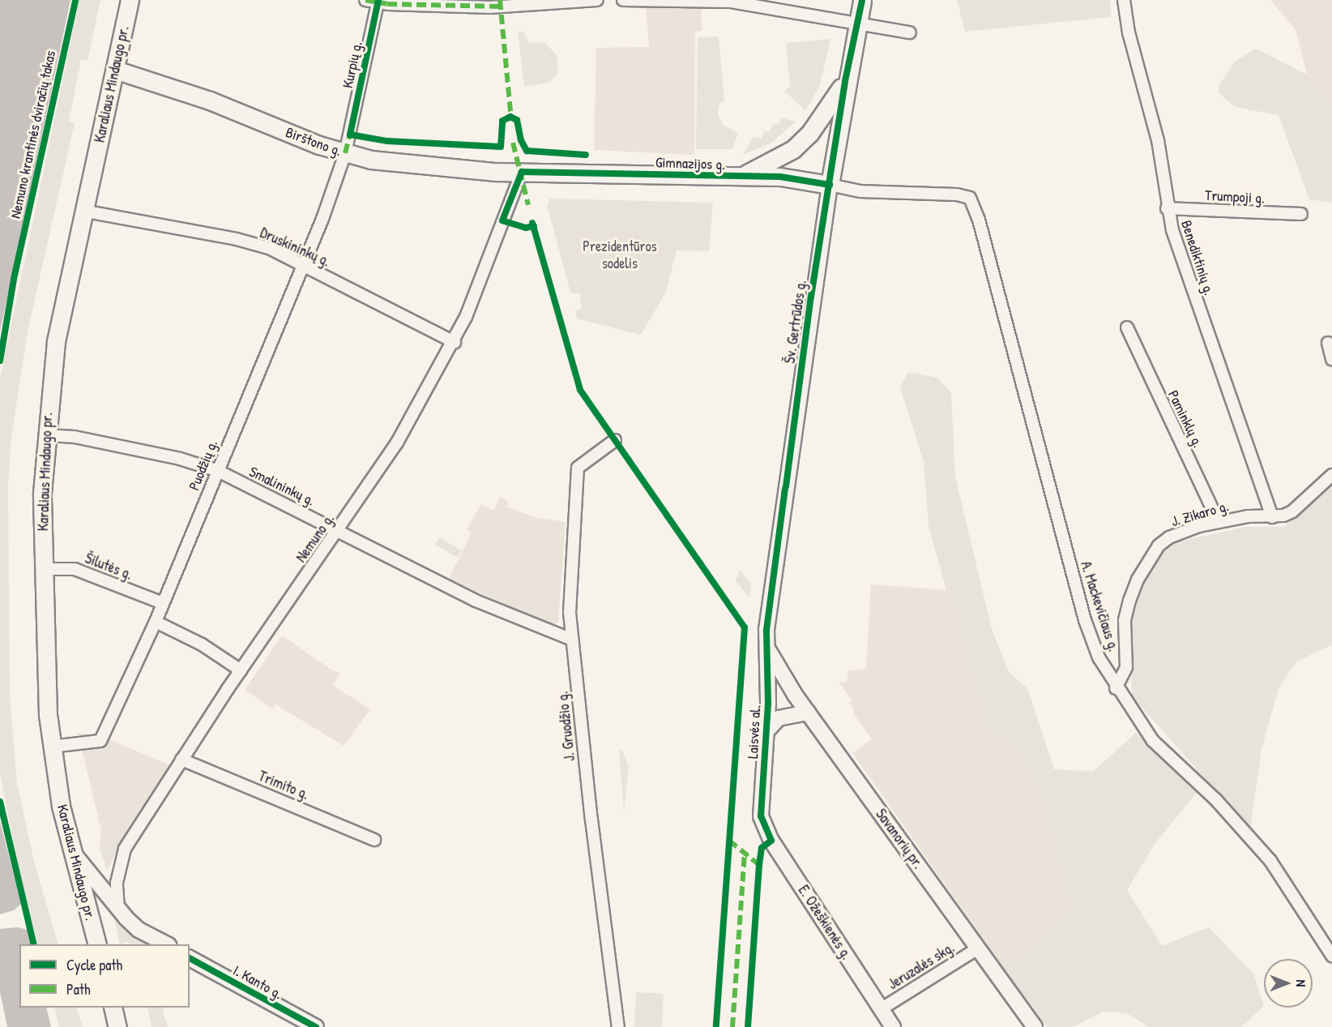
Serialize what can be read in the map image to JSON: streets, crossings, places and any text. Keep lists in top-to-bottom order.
{
  "streets": {
    "main road": [
      "Karaliaus Mindaugo pr.",
      "Birštono g.",
      "Gimnazijos g.",
      "Šv. Gertrūdos g.",
      "Laisvės al.",
      "Savanorių pr.",
      "E. Ožeškienės g.",
      "I. Kanto g."
    ],
    "street": [
      "Kurpių g.",
      "Trumpoji g.",
      "Druskininkų g.",
      "Benediktinių g.",
      "Paminklų g.",
      "Puodžių g.",
      "Smalininkų g.",
      "J. Zikaro g.",
      "Nemuno g.",
      "Šilutės g.",
      "A. Mackevičiaus g.",
      "J. Gruodžio g.",
      "Trimito g.",
      "Jeruzalės skg."
    ],
    "cycle path": ["Nemuno krantinės dviračių takas"]
  },
  "crossings": [
    ["Kurpių g.", "Birštono g."],
    ["Kurpių g.", "Puodžių g."],
    ["Karaliaus Mindaugo pr.", "Birštono g."],
    ["Karaliaus Mindaugo pr.", "Druskininkų g."],
    ["Karaliaus Mindaugo pr.", "Puodžių g."],
    ["Karaliaus Mindaugo pr.", "Smalininkų g."],
    ["Karaliaus Mindaugo pr.", "Šilutės g."],
    ["Birštono g.", "Gimnazijos g."],
    ["Birštono g.", "Puodžių g."],
    ["Birštono g.", "Nemuno g."],
    ["Gimnazijos g.", "Šv. Gertrūdos g."],
    ["Gimnazijos g.", "Nemuno g."],
    ["Gimnazijos g.", "A. Mackevičiaus g."],
    ["Trumpoji g.", "Benediktinių g."],
    ["Druskininkų g.", "Puodžių g."],
    ["Druskininkų g.", "Nemuno g."],
    ["Benediktinių g.", "J. Zikaro g."],
    ["Šv. Gertrūdos g.", "Laisvės al."],
    ["Šv. Gertrūdos g.", "Savanorių pr."],
    ["Paminklų g.", "J. Zikaro g."],
    ["Puodžių g.", "Smalininkų g."],
    ["Puodžių g.", "Šilutės g."],
    ["Smalininkų g.", "Nemuno g."],
    ["Smalininkų g.", "J. Gruodžio g."],
    ["J. Zikaro g.", "A. Mackevičiaus g."],
    ["Nemuno g.", "Trimito g."],
    ["Laisvės al.", "Savanorių pr."],
    ["Laisvės al.", "E. Ožeškienės g."],
    ["Savanorių pr.", "Jeruzalės skg."],
    ["E. Ožeškienės g.", "Jeruzalės skg."]
  ],
  "parks": ["Prezidentūros sodelis"],
  "legend": ["Cycle path", "Path"],
  "north": "right"
}
